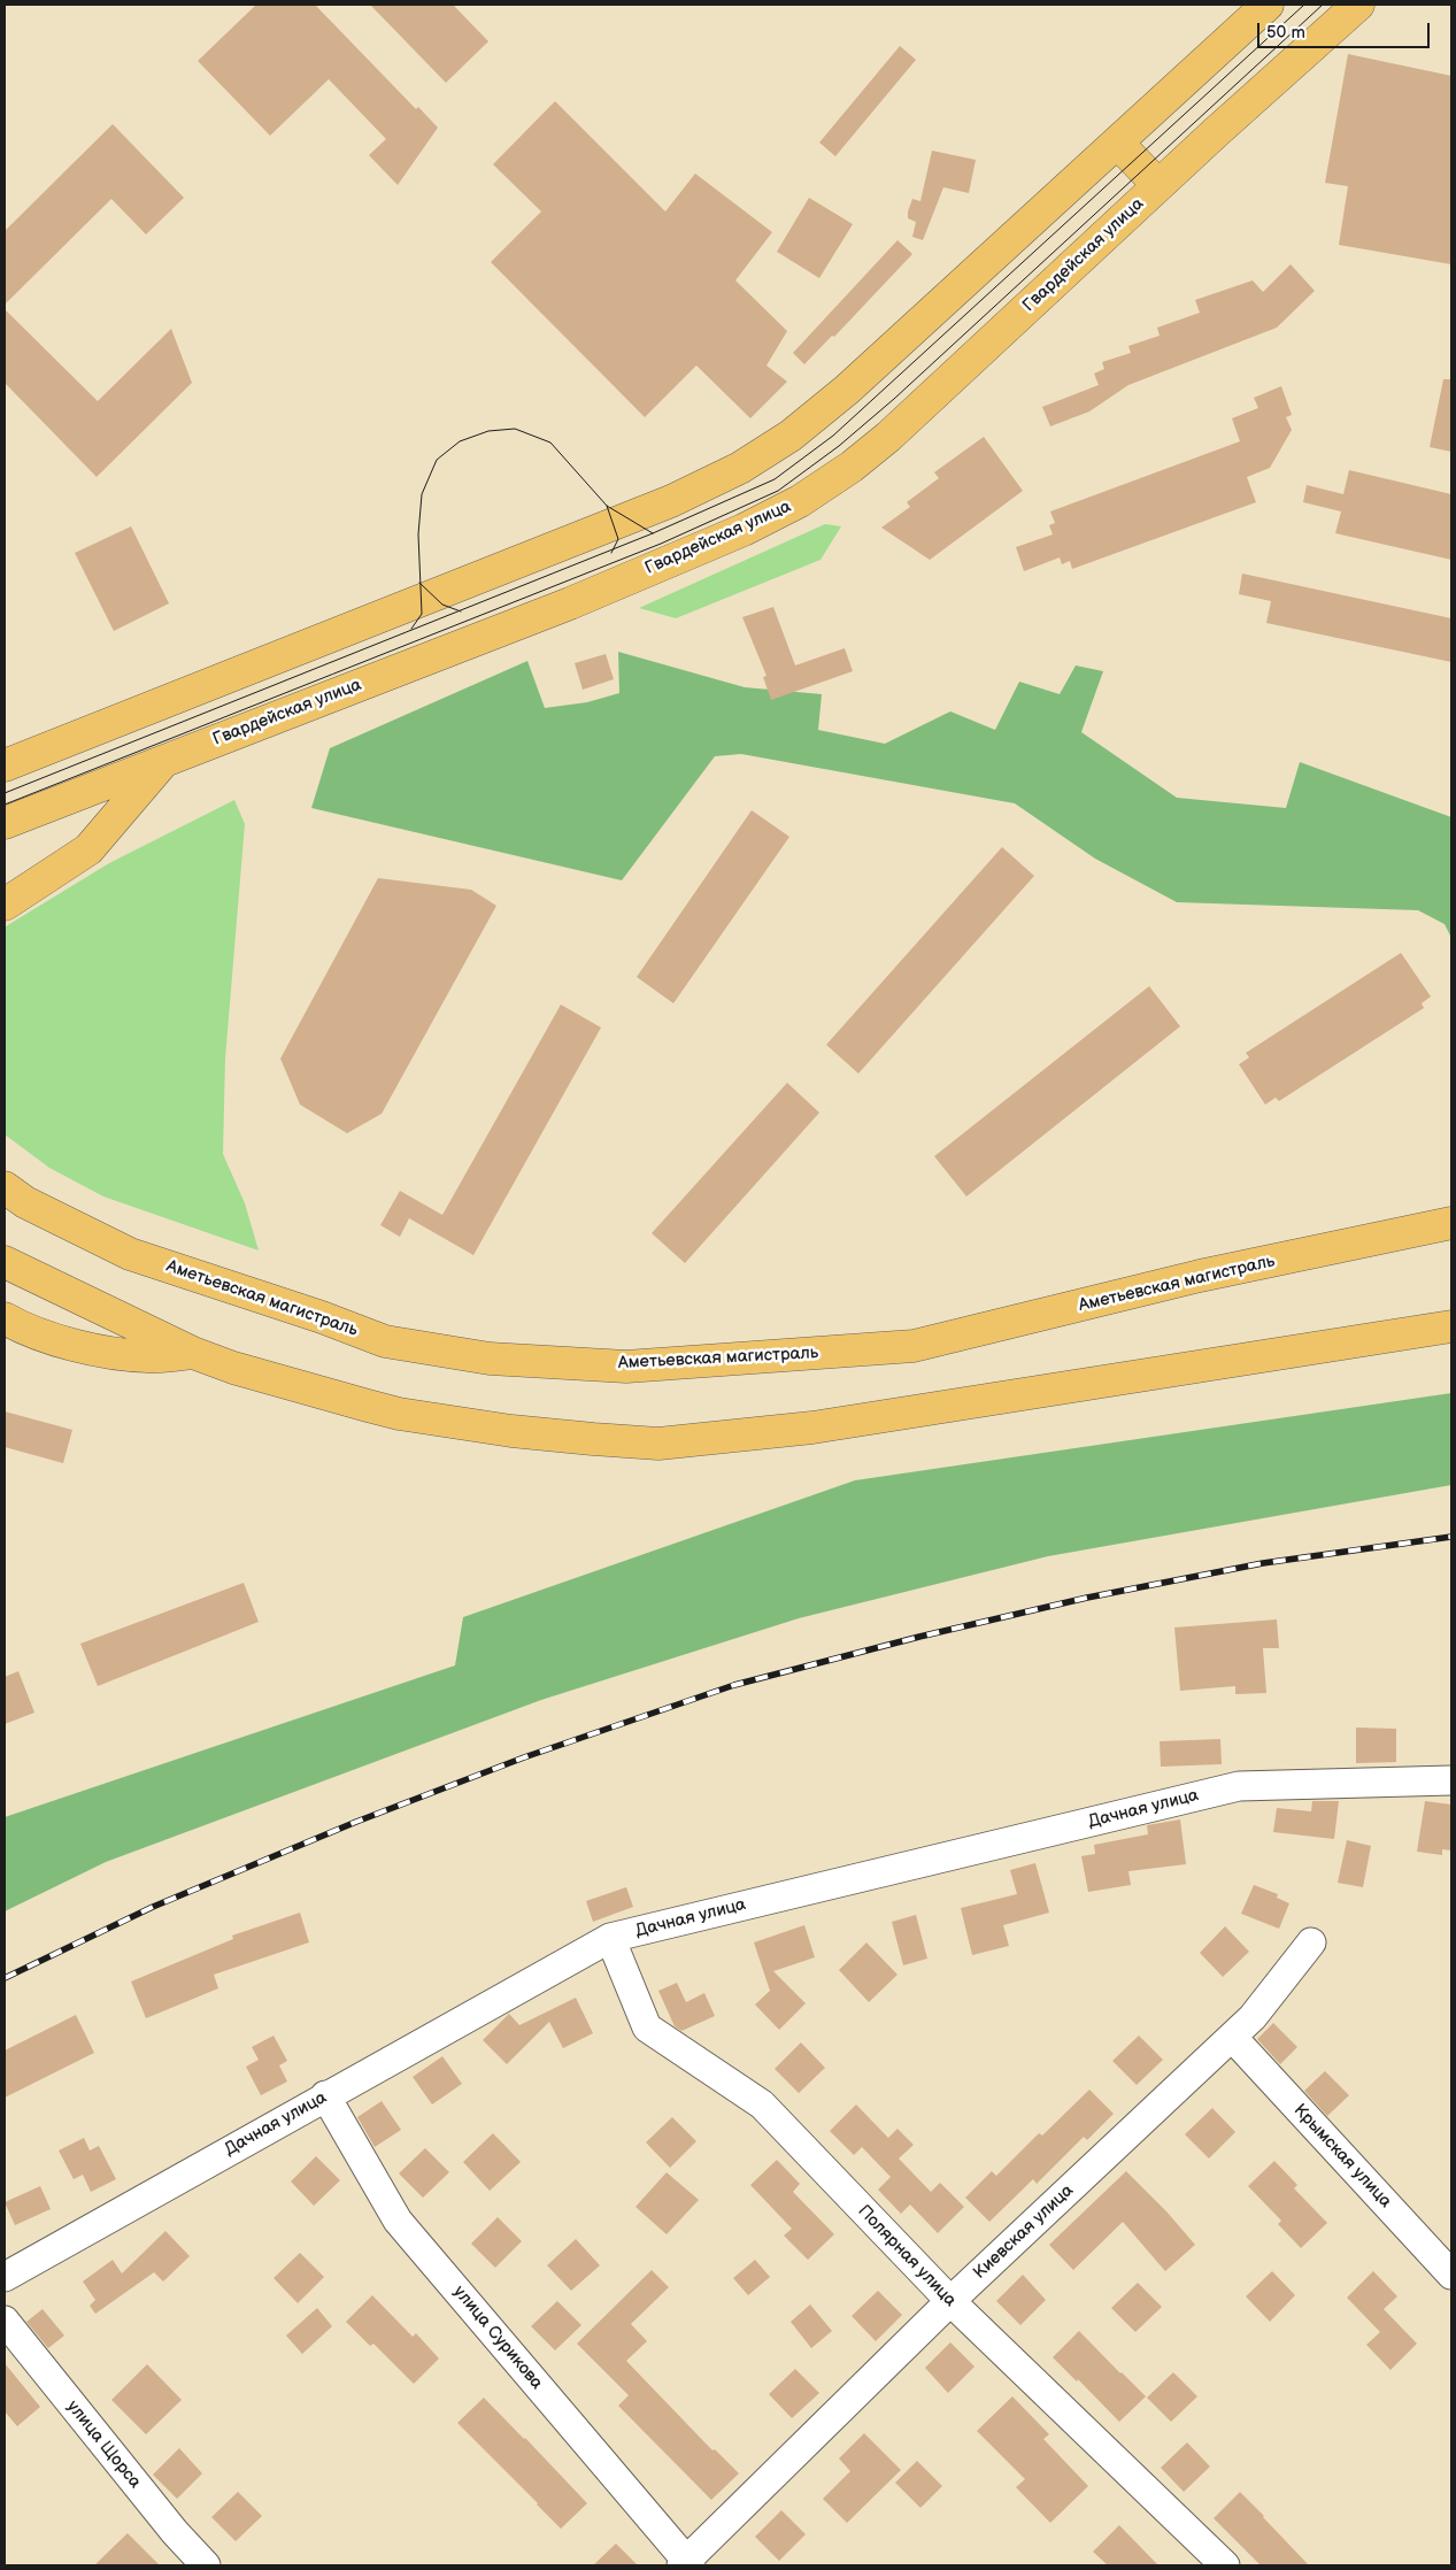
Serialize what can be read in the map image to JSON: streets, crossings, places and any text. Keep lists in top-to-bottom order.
{
  "streets": {
    "main road": ["Гвардейская улица", "Аметьевская магистраль"],
    "street": [
      "Дачная улица",
      "Крымская улица",
      "Киевская улица",
      "Полярная улица",
      "улица Сурикова",
      "улица Щорса"
    ]
  },
  "crossings": [
    ["Дачная улица", "Полярная улица"],
    ["Дачная улица", "улица Сурикова"],
    ["Крымская улица", "Киевская улица"],
    ["Киевская улица", "Полярная улица"],
    ["Киевская улица", "улица Сурикова"]
  ],
  "scale_bar": "50 m"
}
